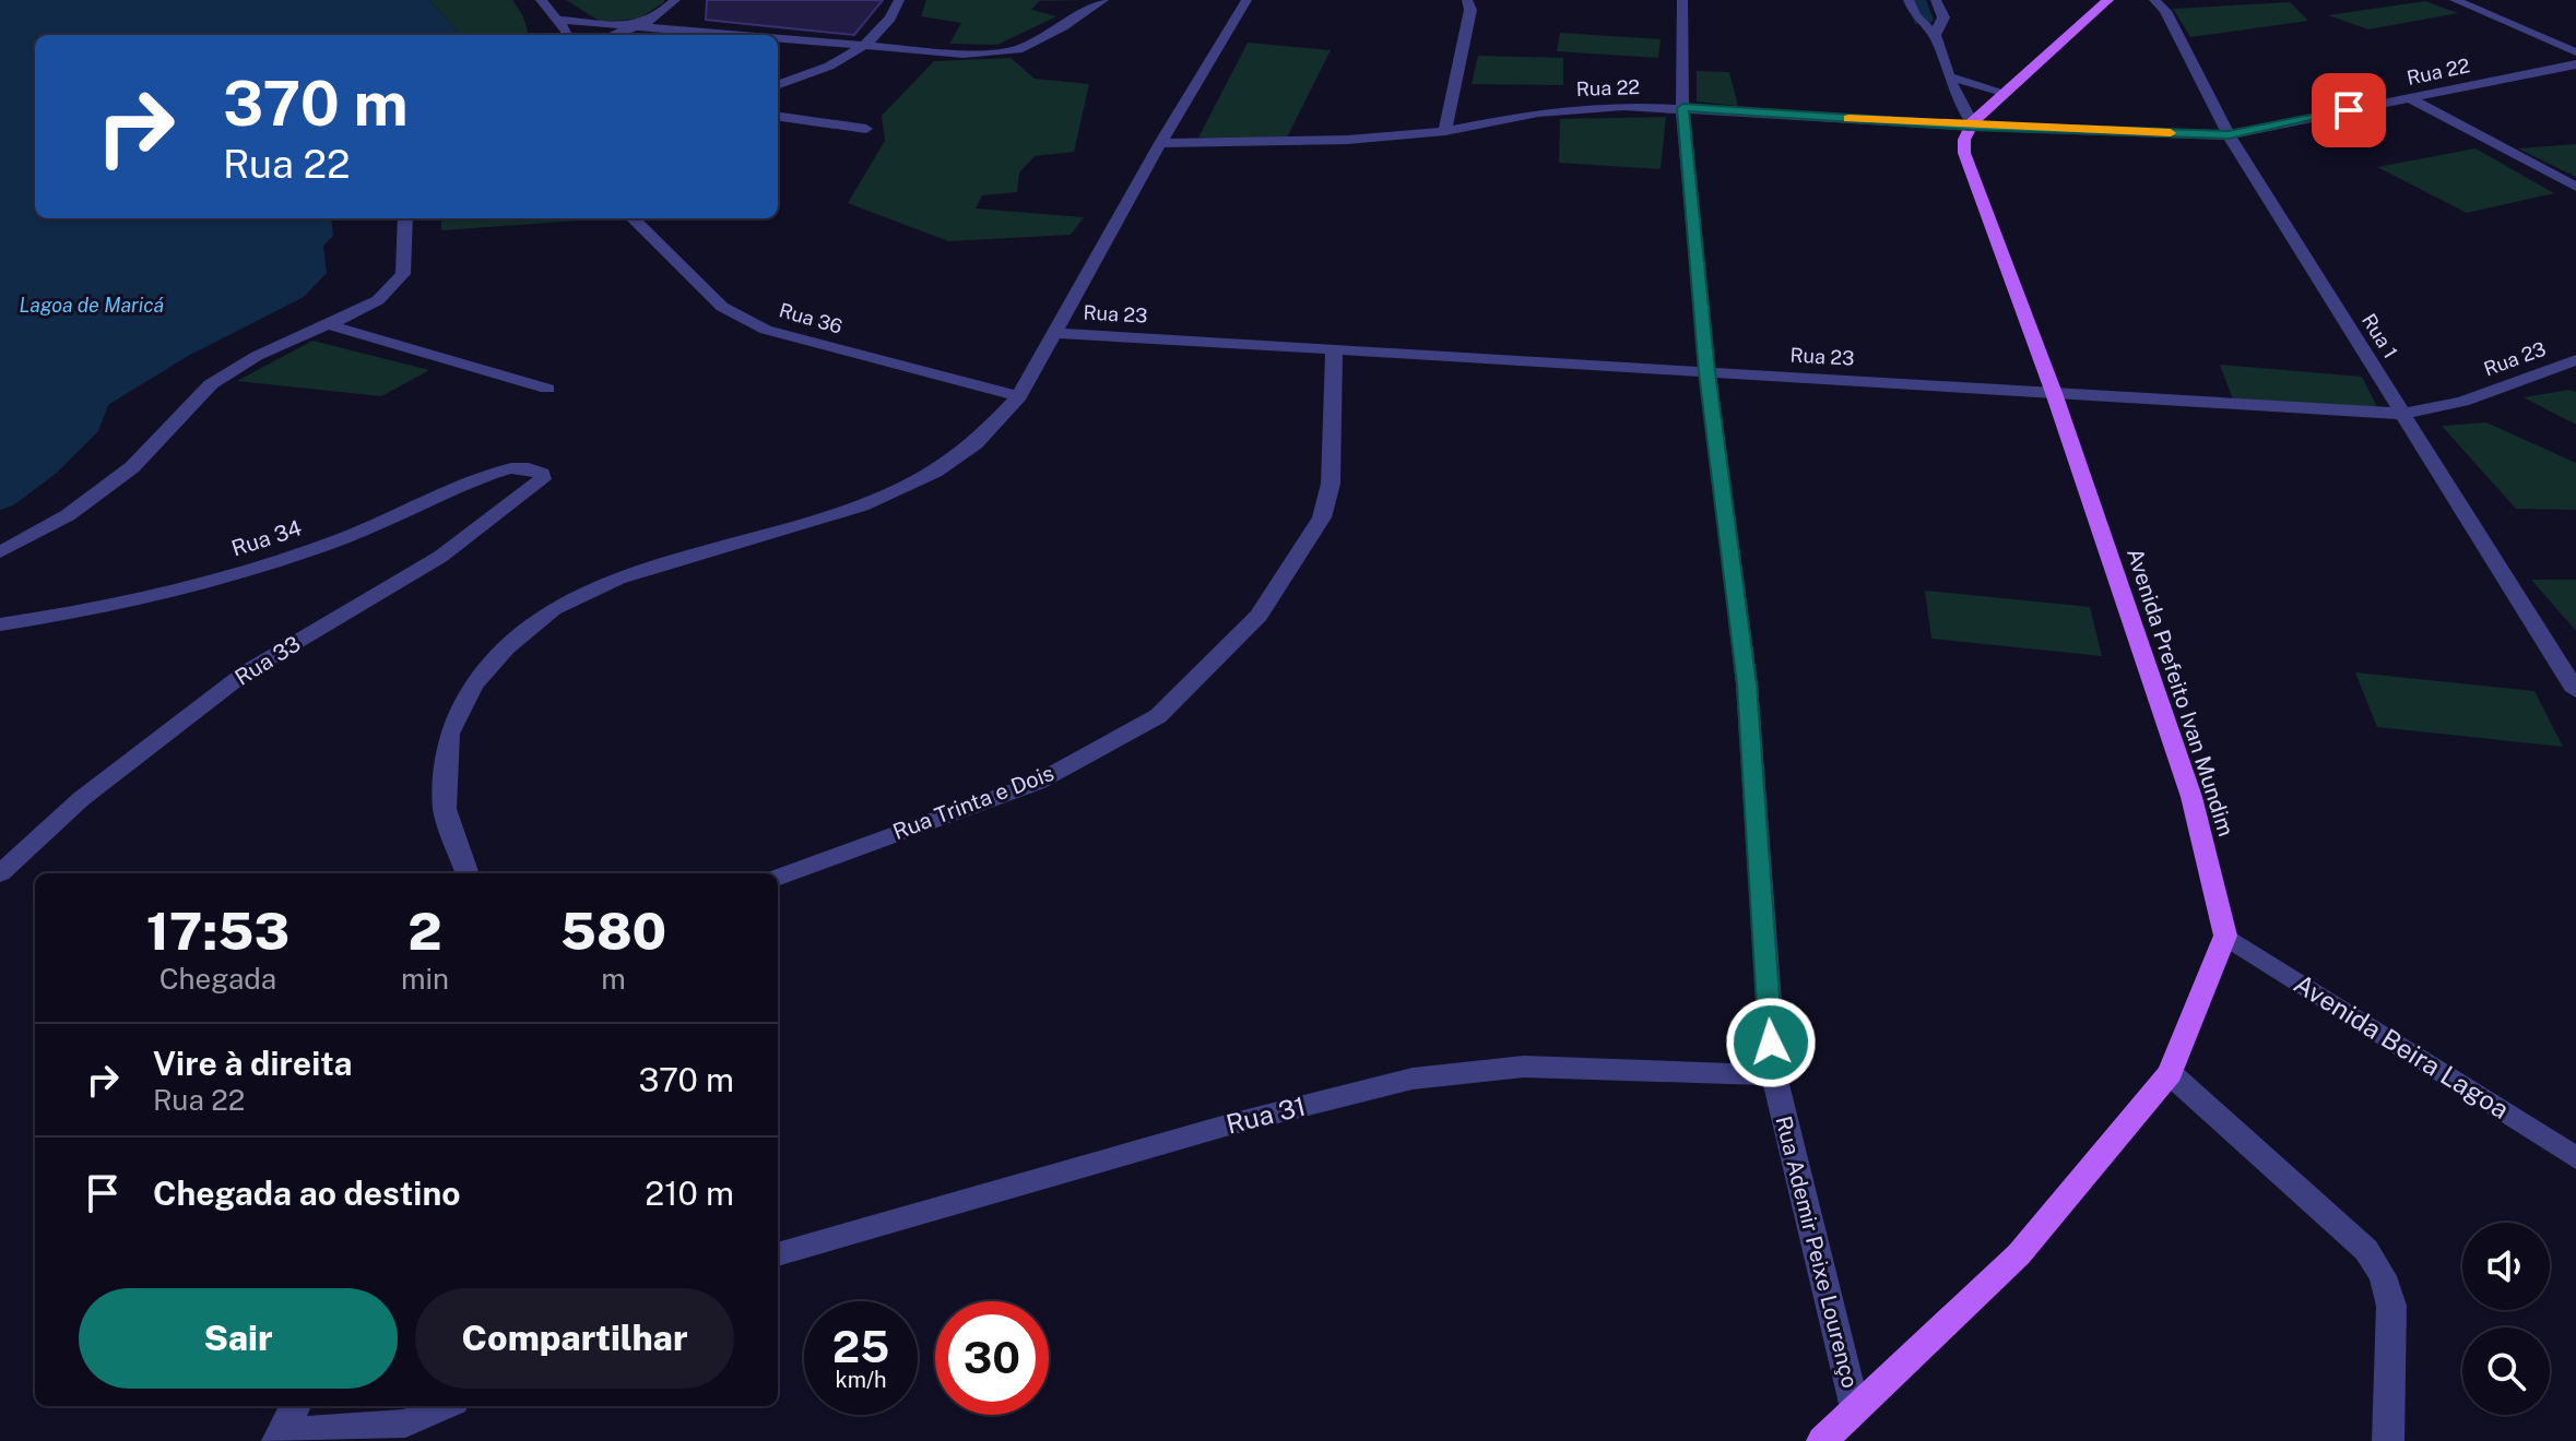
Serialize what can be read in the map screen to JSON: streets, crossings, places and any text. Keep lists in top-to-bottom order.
{
  "streets": {
    "main road": ["Avenida Prefeito Ivan Mundim"],
    "street": [
      "Rua 22",
      "Rua 23",
      "Rua 36",
      "Rua 1",
      "Rua 34",
      "Rua 33",
      "Rua Trinta e Dois",
      "Avenida Beira Lagoa",
      "Rua 31",
      "Rua Ademir Peixe Lourenço"
    ]
  },
  "crossings": [
    ["Rua 22", "Rua 1"],
    ["Rua 22", "Avenida Prefeito Ivan Mundim"],
    ["Rua 22", "Rua Ademir Peixe Lourenço"],
    ["Rua 23", "Rua 1"],
    ["Rua 23", "Avenida Prefeito Ivan Mundim"],
    ["Rua 23", "Rua Trinta e Dois"],
    ["Rua 23", "Rua Ademir Peixe Lourenço"],
    ["Rua 34", "Rua 33"],
    ["Avenida Prefeito Ivan Mundim", "Avenida Beira Lagoa"],
    ["Rua 31", "Rua Ademir Peixe Lourenço"]
  ],
  "water": ["Lagoa de Maricá"],
  "page": {
    "turn": ["370 m", "Rua 22"],
    "eta": [
      "17:53",
      "Chegada",
      "2",
      "min",
      "580",
      "m"
    ],
    "list": [
      {
        "name": "Vire à direita",
        "note": "Rua 22",
        "value": "370 m"
      },
      {
        "name": "Chegada ao destino",
        "value": "210 m"
      }
    ],
    "buttons": ["Sair", "Compartilhar"],
    "speed": "25 km/h",
    "limit": "30"
  }
}
